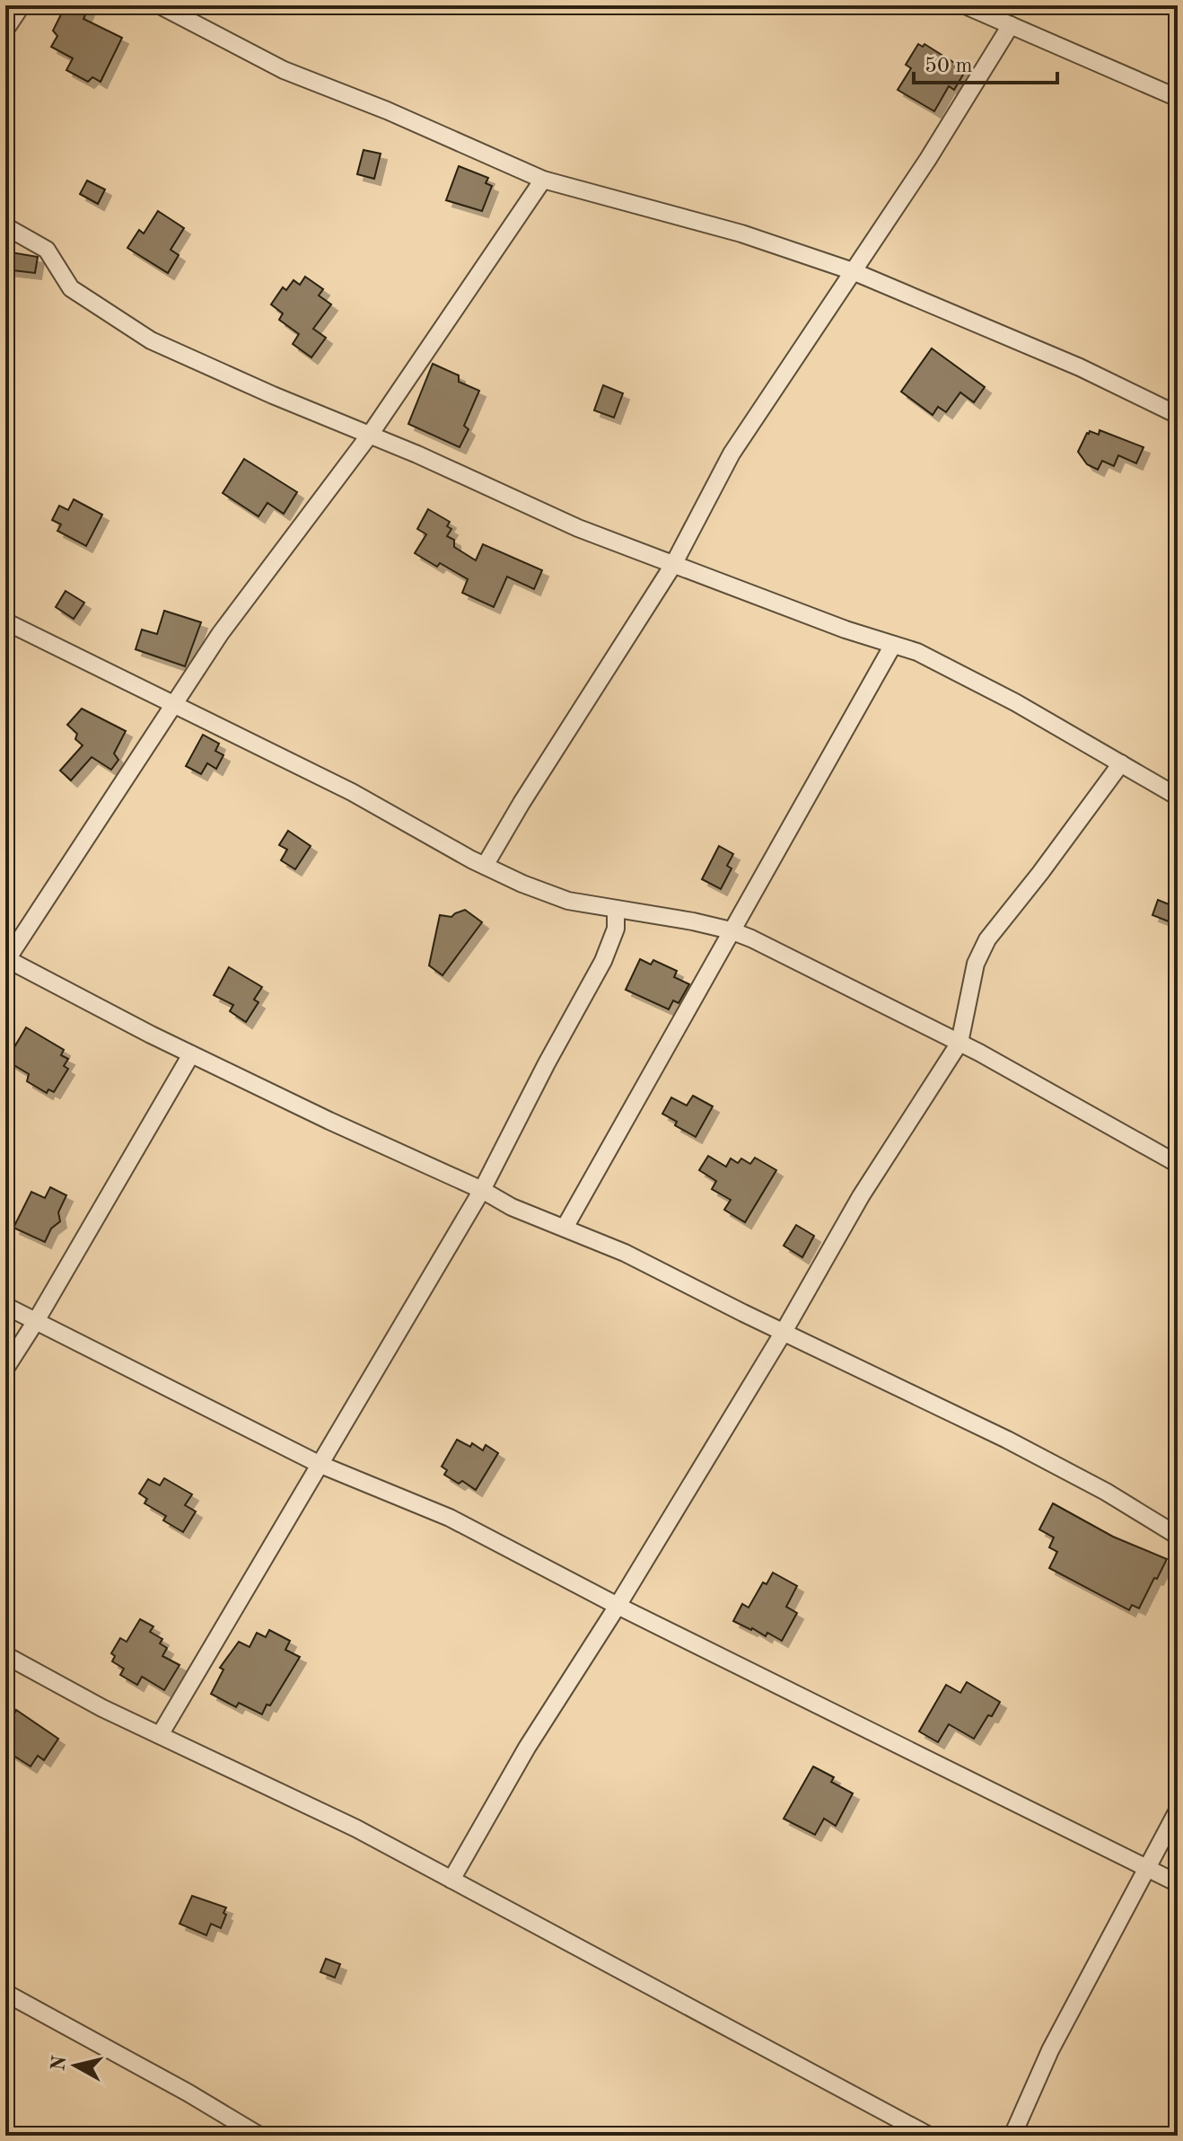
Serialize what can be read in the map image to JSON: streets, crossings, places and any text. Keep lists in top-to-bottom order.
{
  "scale_bar": "50 m",
  "north": "left"
}
